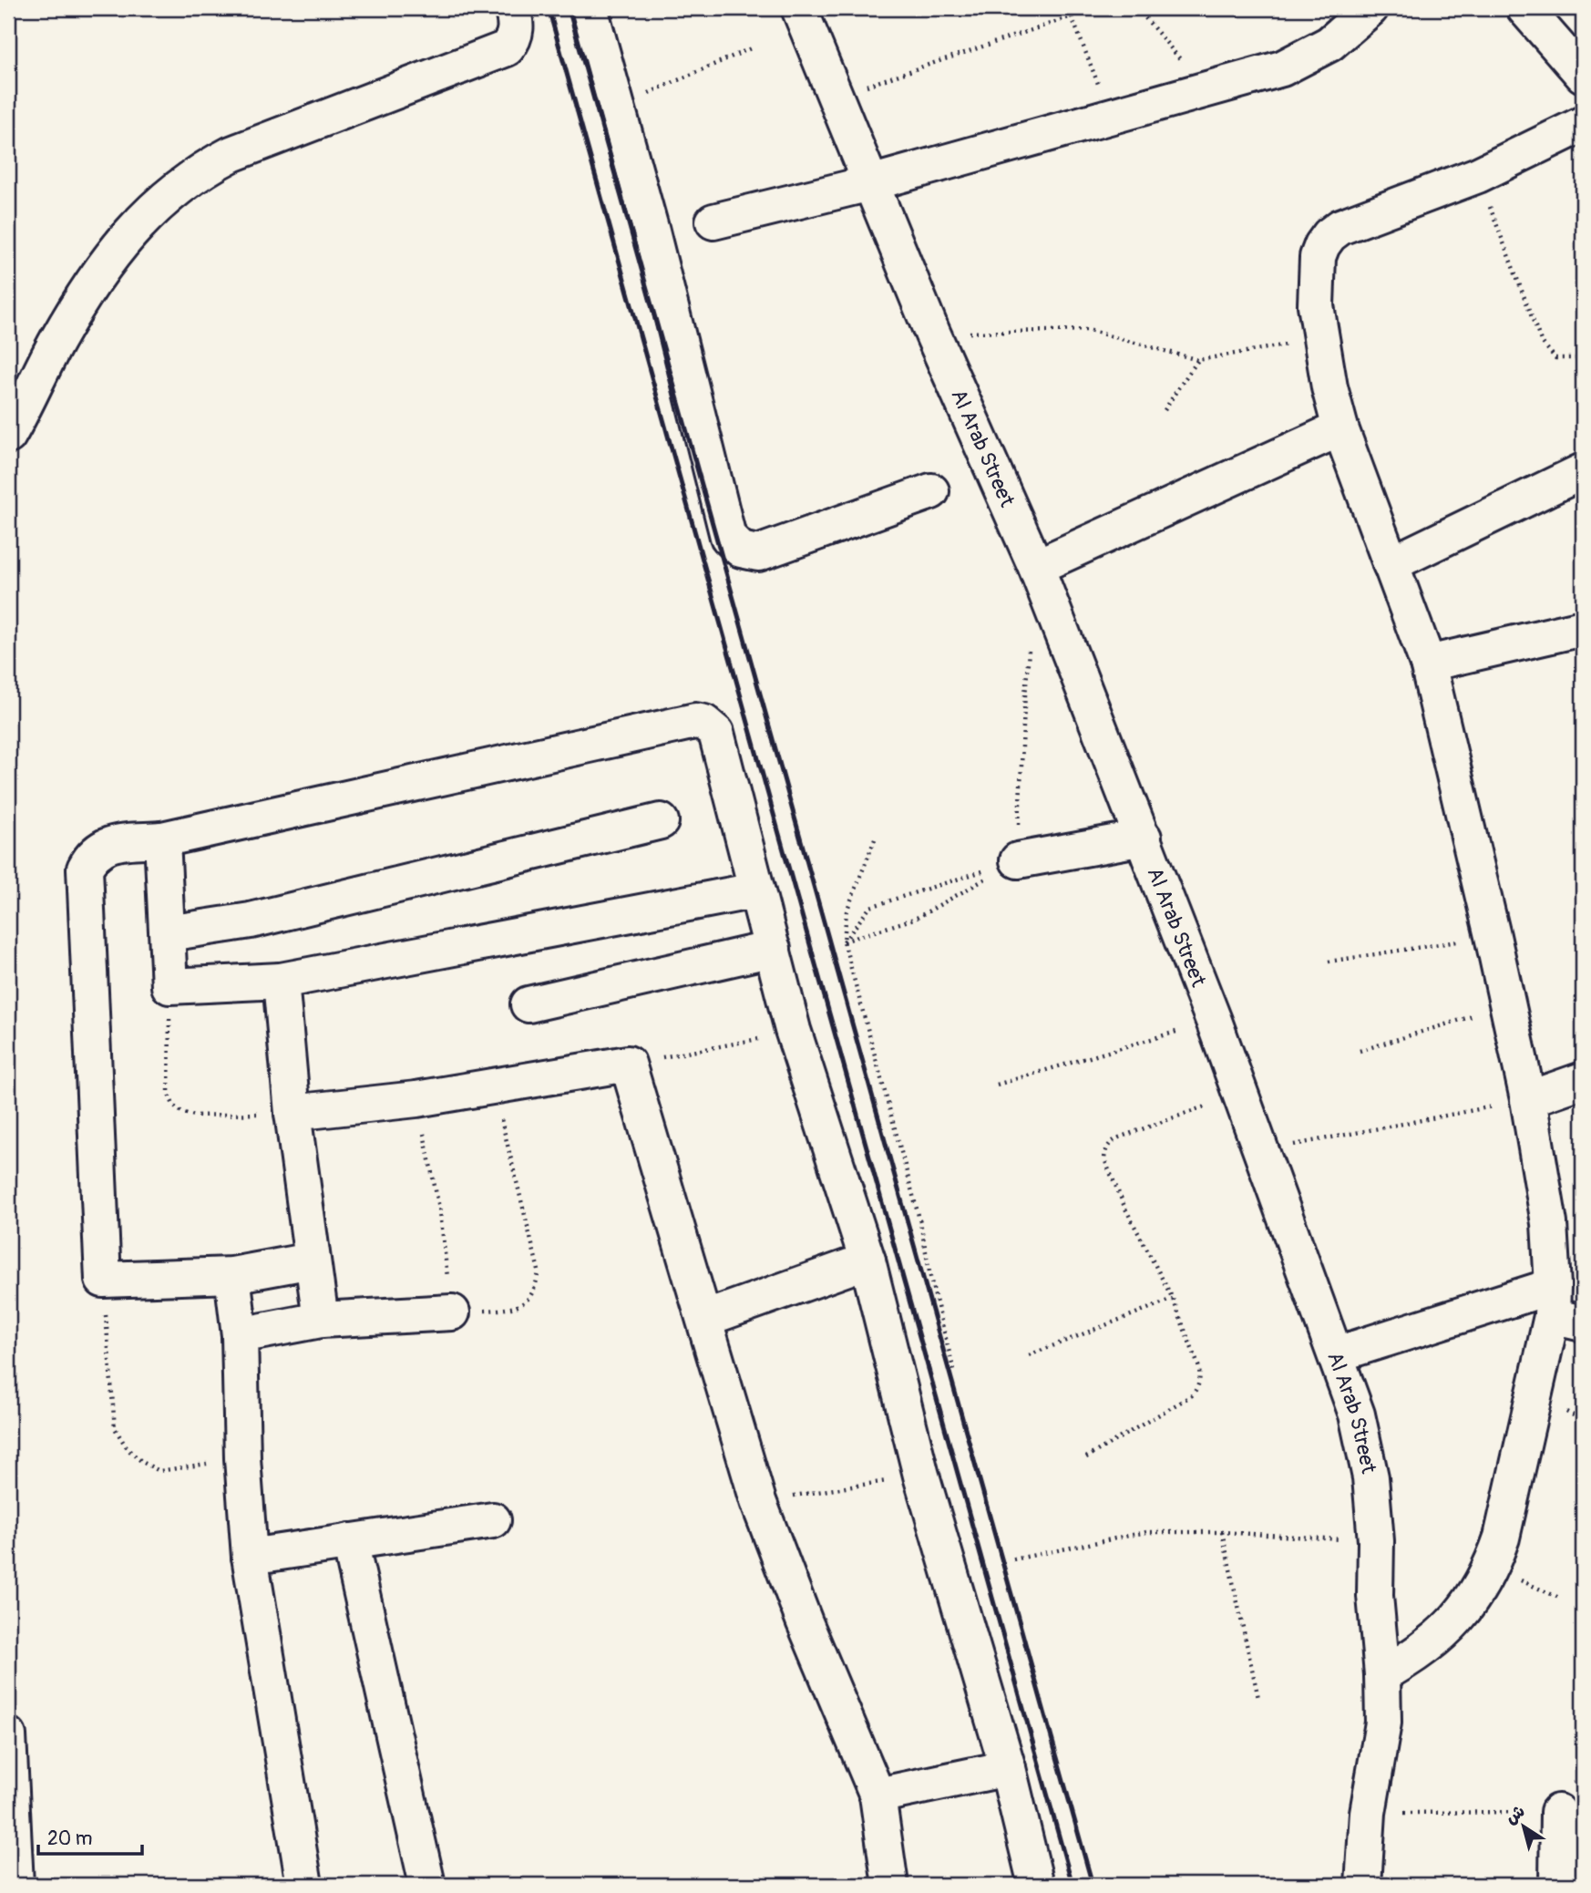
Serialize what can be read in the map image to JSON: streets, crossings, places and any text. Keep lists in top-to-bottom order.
{
  "streets": {
    "street": ["Al Arab Street"]
  },
  "scale_bar": "20 m",
  "north": "top left"
}
